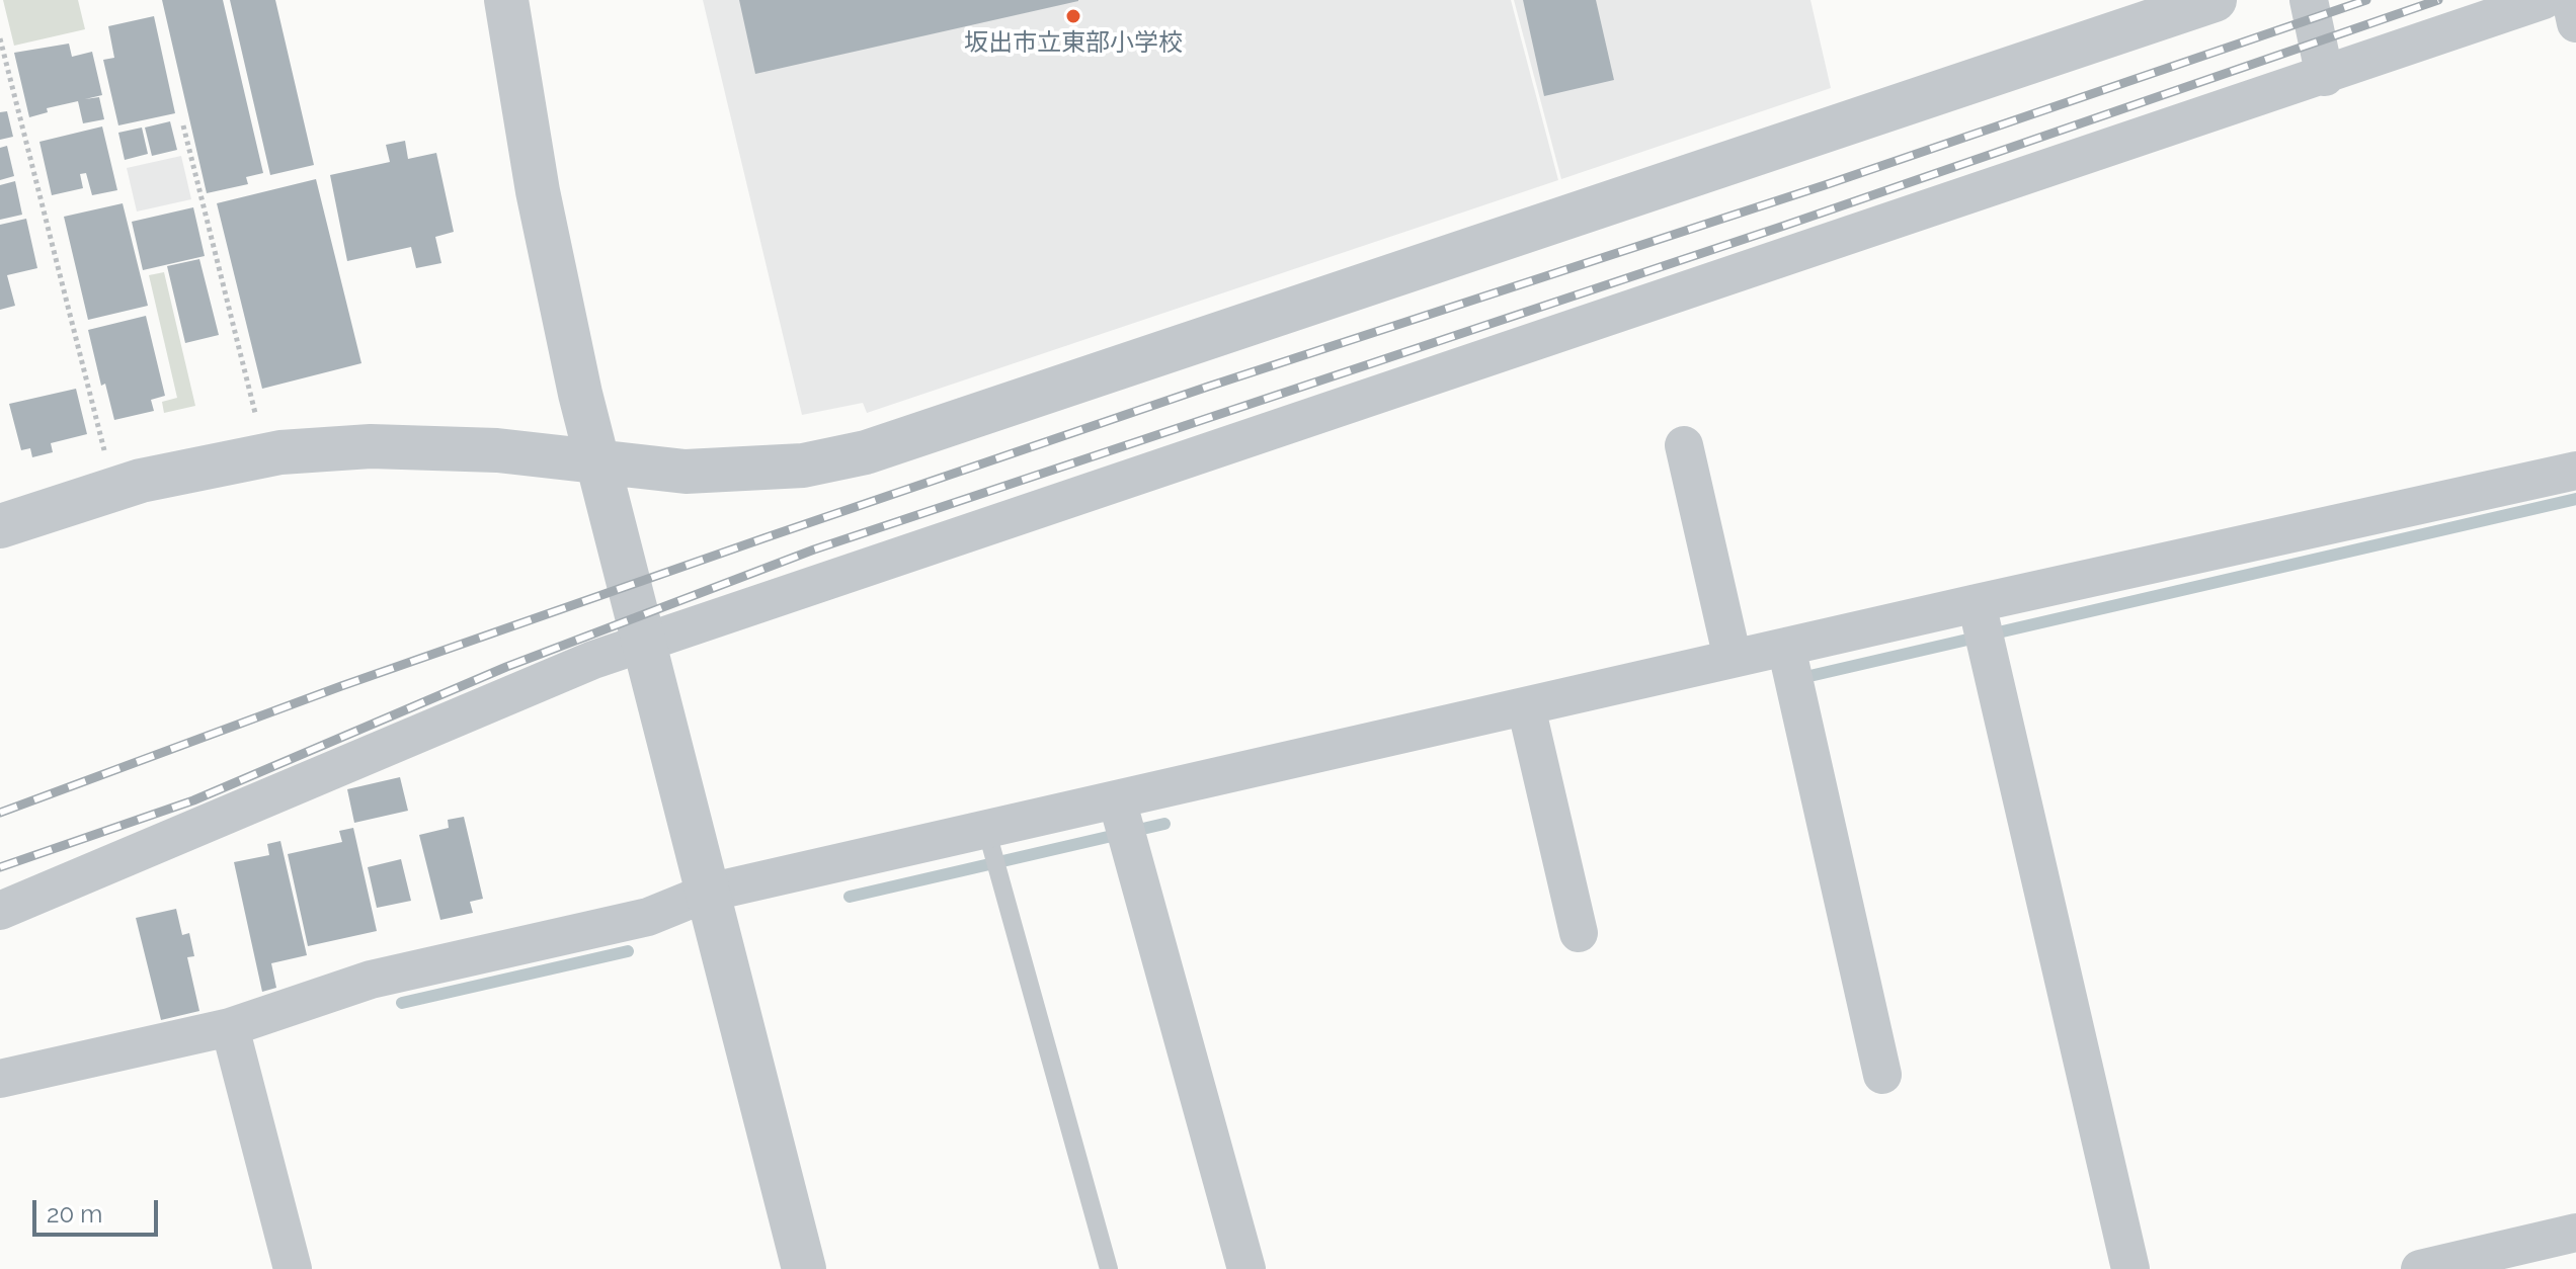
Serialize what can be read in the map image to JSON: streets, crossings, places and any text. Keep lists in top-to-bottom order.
{
  "places": ["坂出市立東部小学校"],
  "scale_bar": "20 m"
}
